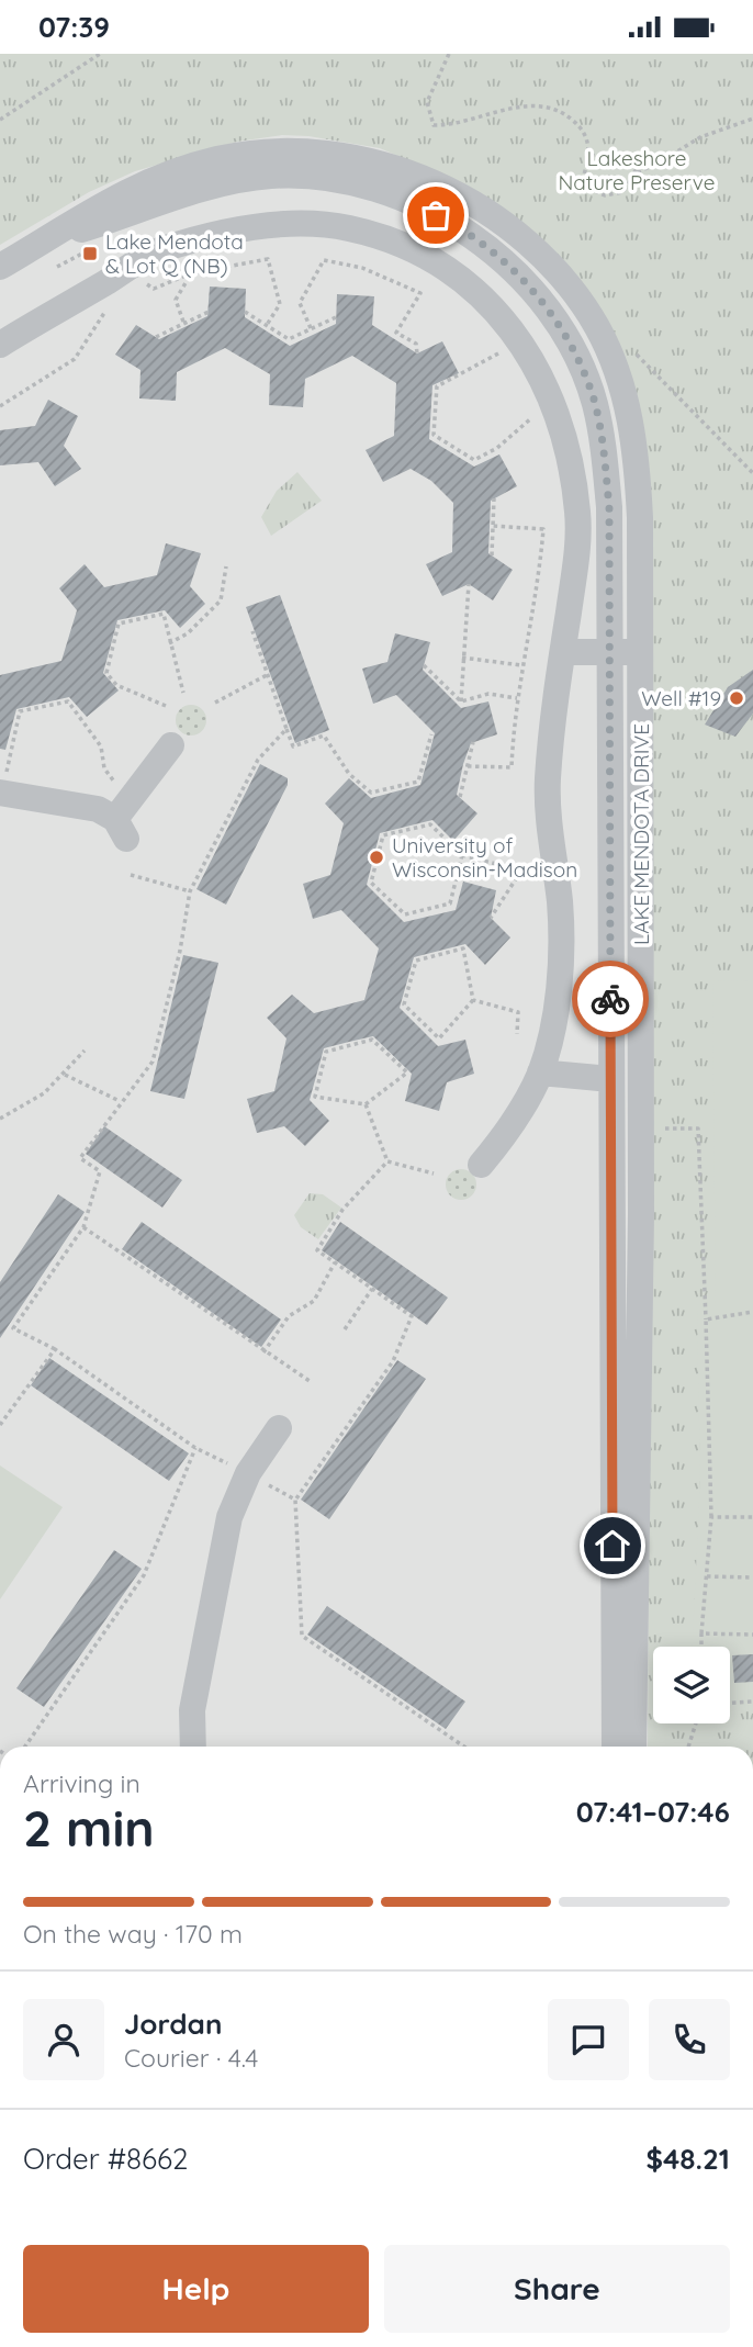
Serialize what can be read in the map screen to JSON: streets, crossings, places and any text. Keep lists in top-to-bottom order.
{
  "streets": {
    "street": ["LAKE MENDOTA DRIVE"]
  },
  "parks": ["Lakeshore Nature Preserve"],
  "places": {
    "transit": ["Lake Mendota & Lot Q (NB)"],
    "other": ["Well #19", "University of Wisconsin-Madison"]
  },
  "page": {
    "status": "07:39",
    "heading": ["2 min", "Arriving in", "07:41–07:46"],
    "panel": [
      "Jordan",
      "Courier · 4.4",
      "Order #8662",
      "$48.21"
    ],
    "bar": "On the way · 170 m",
    "buttons": ["Help", "Share"]
  }
}
